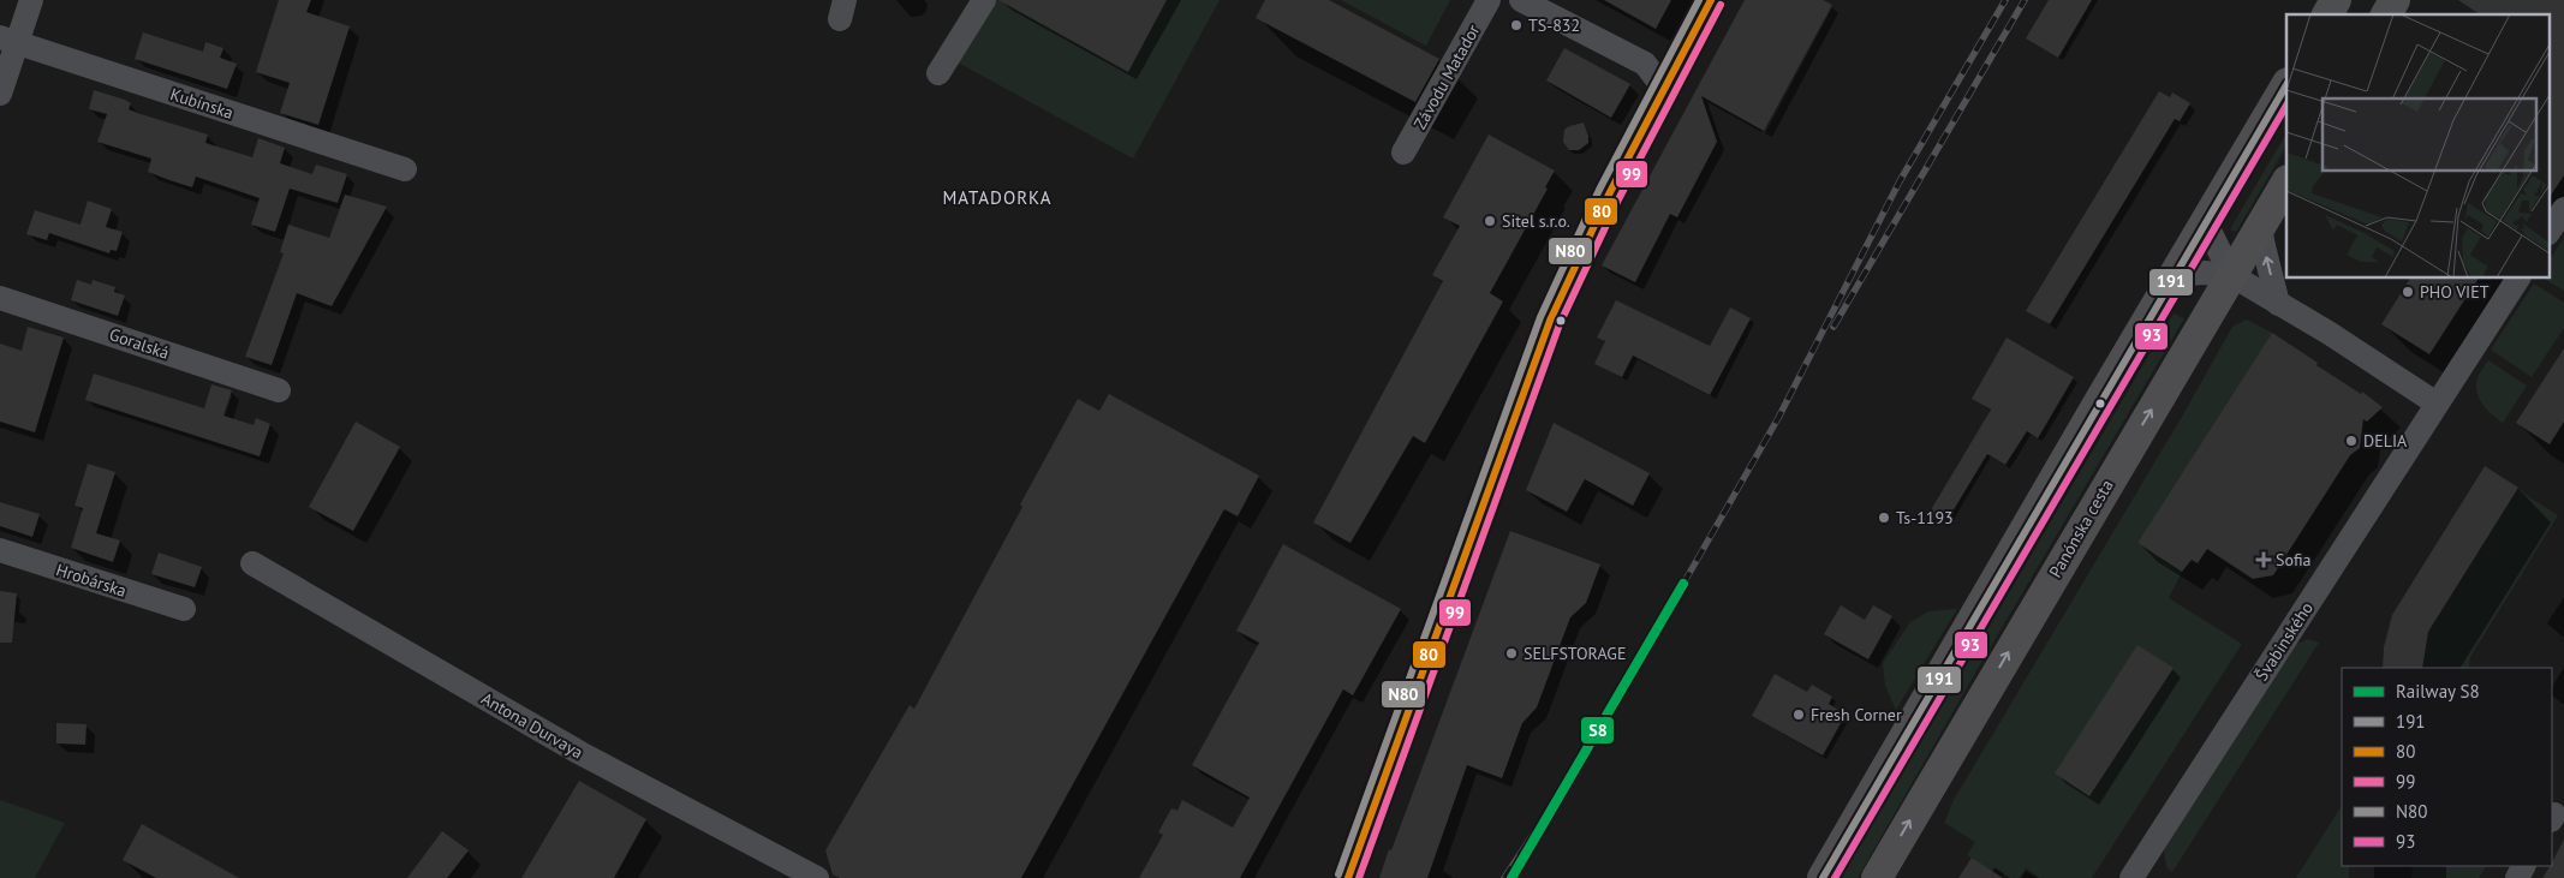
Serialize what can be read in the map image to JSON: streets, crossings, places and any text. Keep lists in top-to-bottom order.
{
  "streets": {
    "main road": ["Panónska cesta"],
    "street": [
      "Závodu Matador",
      "Kubínska",
      "Goralská",
      "Hrobárska",
      "Švabinského",
      "Antona Durvaya"
    ]
  },
  "districts": ["MATADORKA"],
  "places": {
    "other": [
      "TS-832",
      "Sitel s.r.o.",
      "PHO VIET",
      "DELIA",
      "Ts-1193",
      "SELFSTORAGE",
      "Fresh Corner"
    ],
    "health": ["Sofia"]
  },
  "lines": [
    "transit line 80",
    "transit line N80",
    "transit line 99",
    "transit line 191",
    "transit line 93",
    "rail line S8"
  ],
  "legend": [
    "Railway S8",
    "191",
    "80",
    "99",
    "N80",
    "93"
  ]
}
